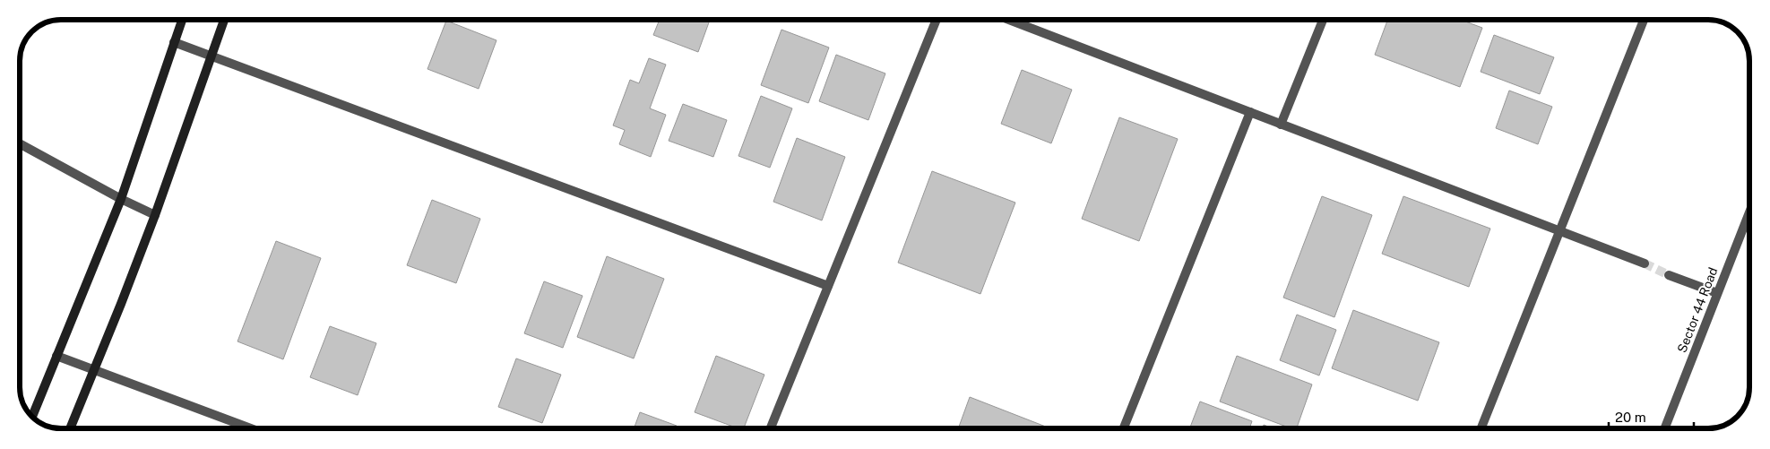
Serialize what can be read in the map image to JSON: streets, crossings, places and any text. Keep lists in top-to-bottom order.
{
  "streets": {
    "street": ["Sector 44 Road"]
  },
  "scale_bar": "20 m"
}
